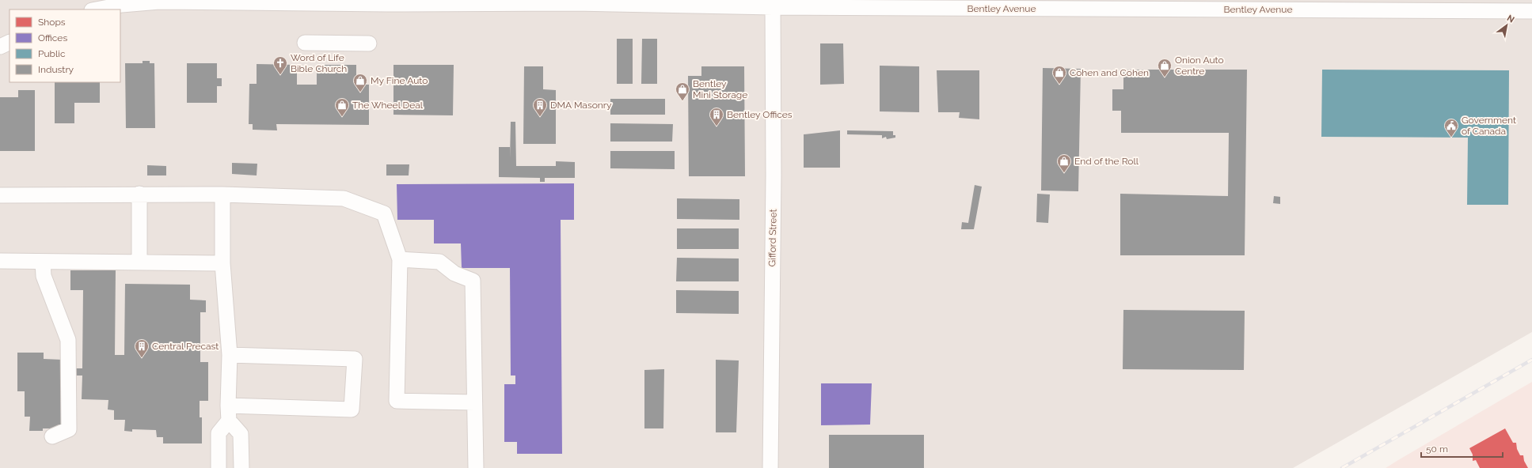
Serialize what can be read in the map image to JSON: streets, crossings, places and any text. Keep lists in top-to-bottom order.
{
  "streets": {
    "street": ["Bentley Avenue", "Gifford Street"]
  },
  "crossings": [
    ["Bentley Avenue", "Gifford Street"]
  ],
  "places": {
    "church": ["Word of Life Bible Church"],
    "shop": [
      "Onion Auto Centre",
      "Cohen and Cohen",
      "My Fine Auto",
      "Bentley Mini Storage",
      "The Wheel Deal",
      "End of the Roll"
    ],
    "building": ["DMA Masonry", "Bentley Offices", "Central Precast"],
    "public building": ["Government of Canada"]
  },
  "legend": [
    "Shops",
    "Offices",
    "Public",
    "Industry"
  ],
  "scale_bar": "50 m",
  "north": "top right"
}
